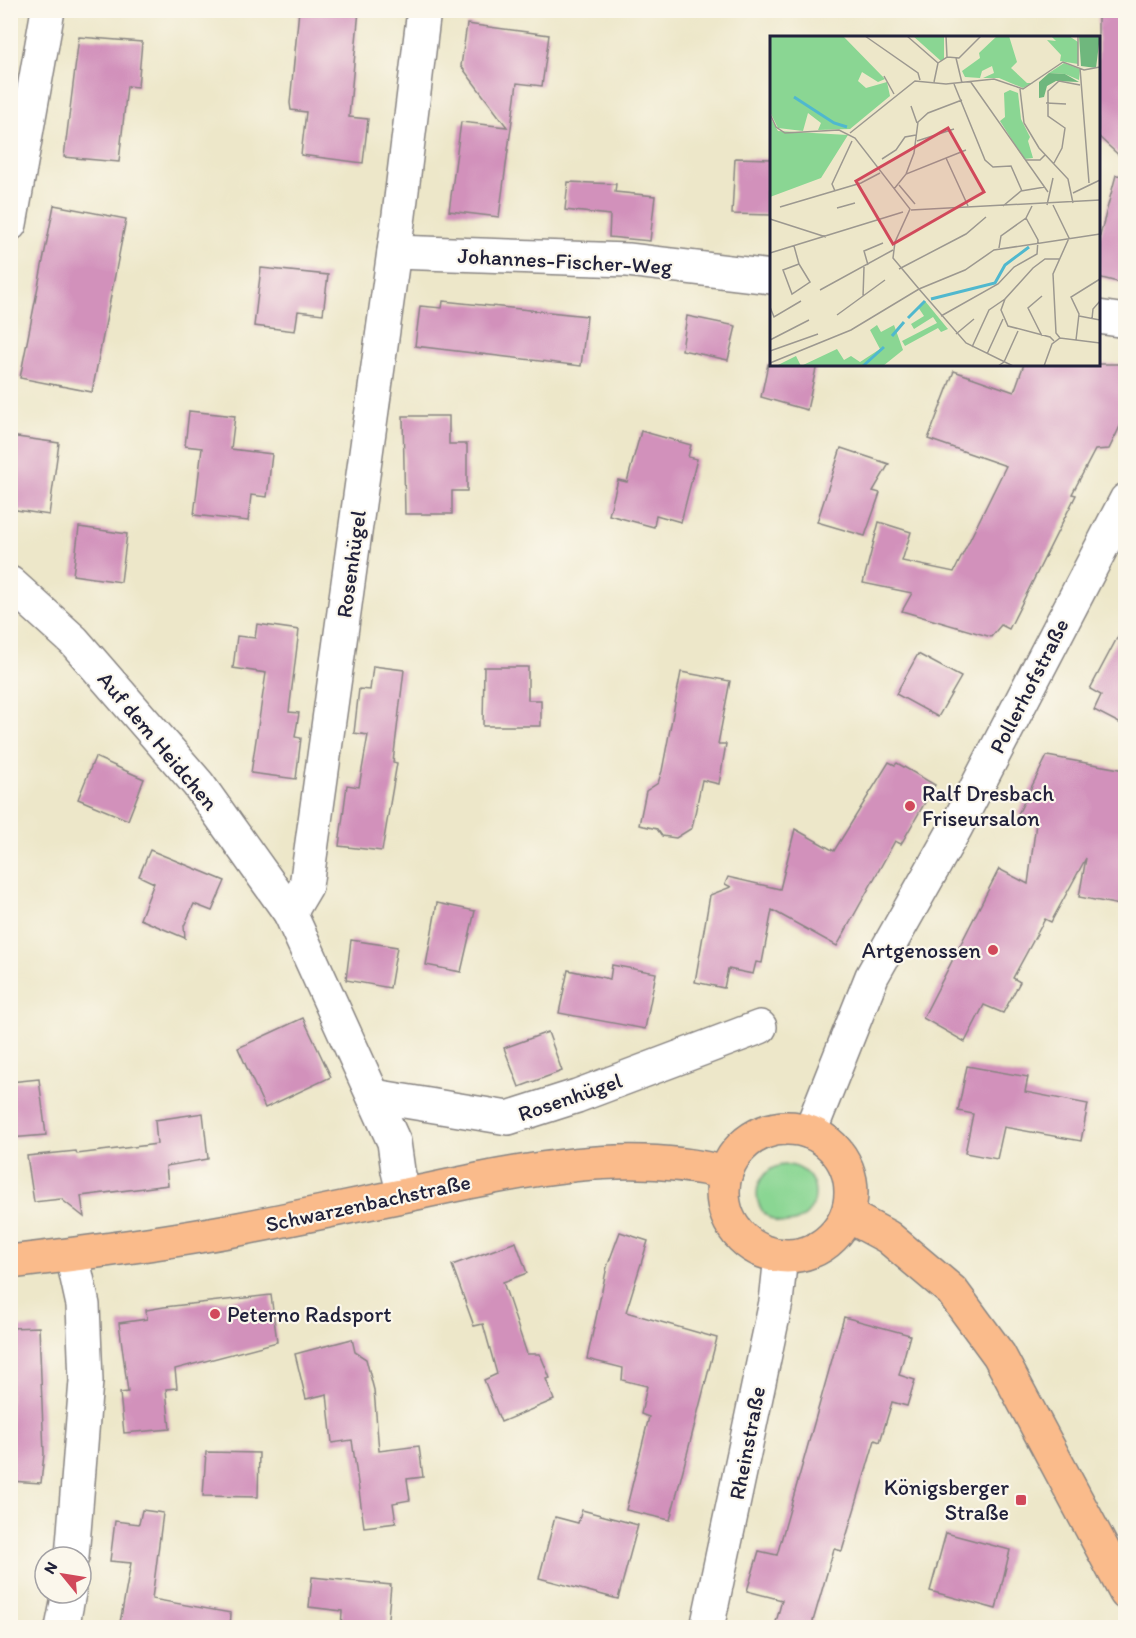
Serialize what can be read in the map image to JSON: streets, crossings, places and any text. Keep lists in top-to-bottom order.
{
  "streets": {
    "main road": ["Schwarzenbachstraße"],
    "street": [
      "Johannes-Fischer-Weg",
      "Rosenhügel",
      "Pollerhofstraße",
      "Auf dem Heidchen",
      "Rheinstraße"
    ]
  },
  "crossings": [
    ["Johannes-Fischer-Weg", "Rosenhügel"],
    ["Rosenhügel", "Auf dem Heidchen"],
    ["Pollerhofstraße", "Schwarzenbachstraße"],
    ["Pollerhofstraße", "Rheinstraße"],
    ["Schwarzenbachstraße", "Rheinstraße"]
  ],
  "places": {
    "other": ["Ralf Dresbach Friseursalon", "Artgenossen", "Peterno Radsport"],
    "transit": ["Königsberger Straße"]
  },
  "north": "top left"
}
